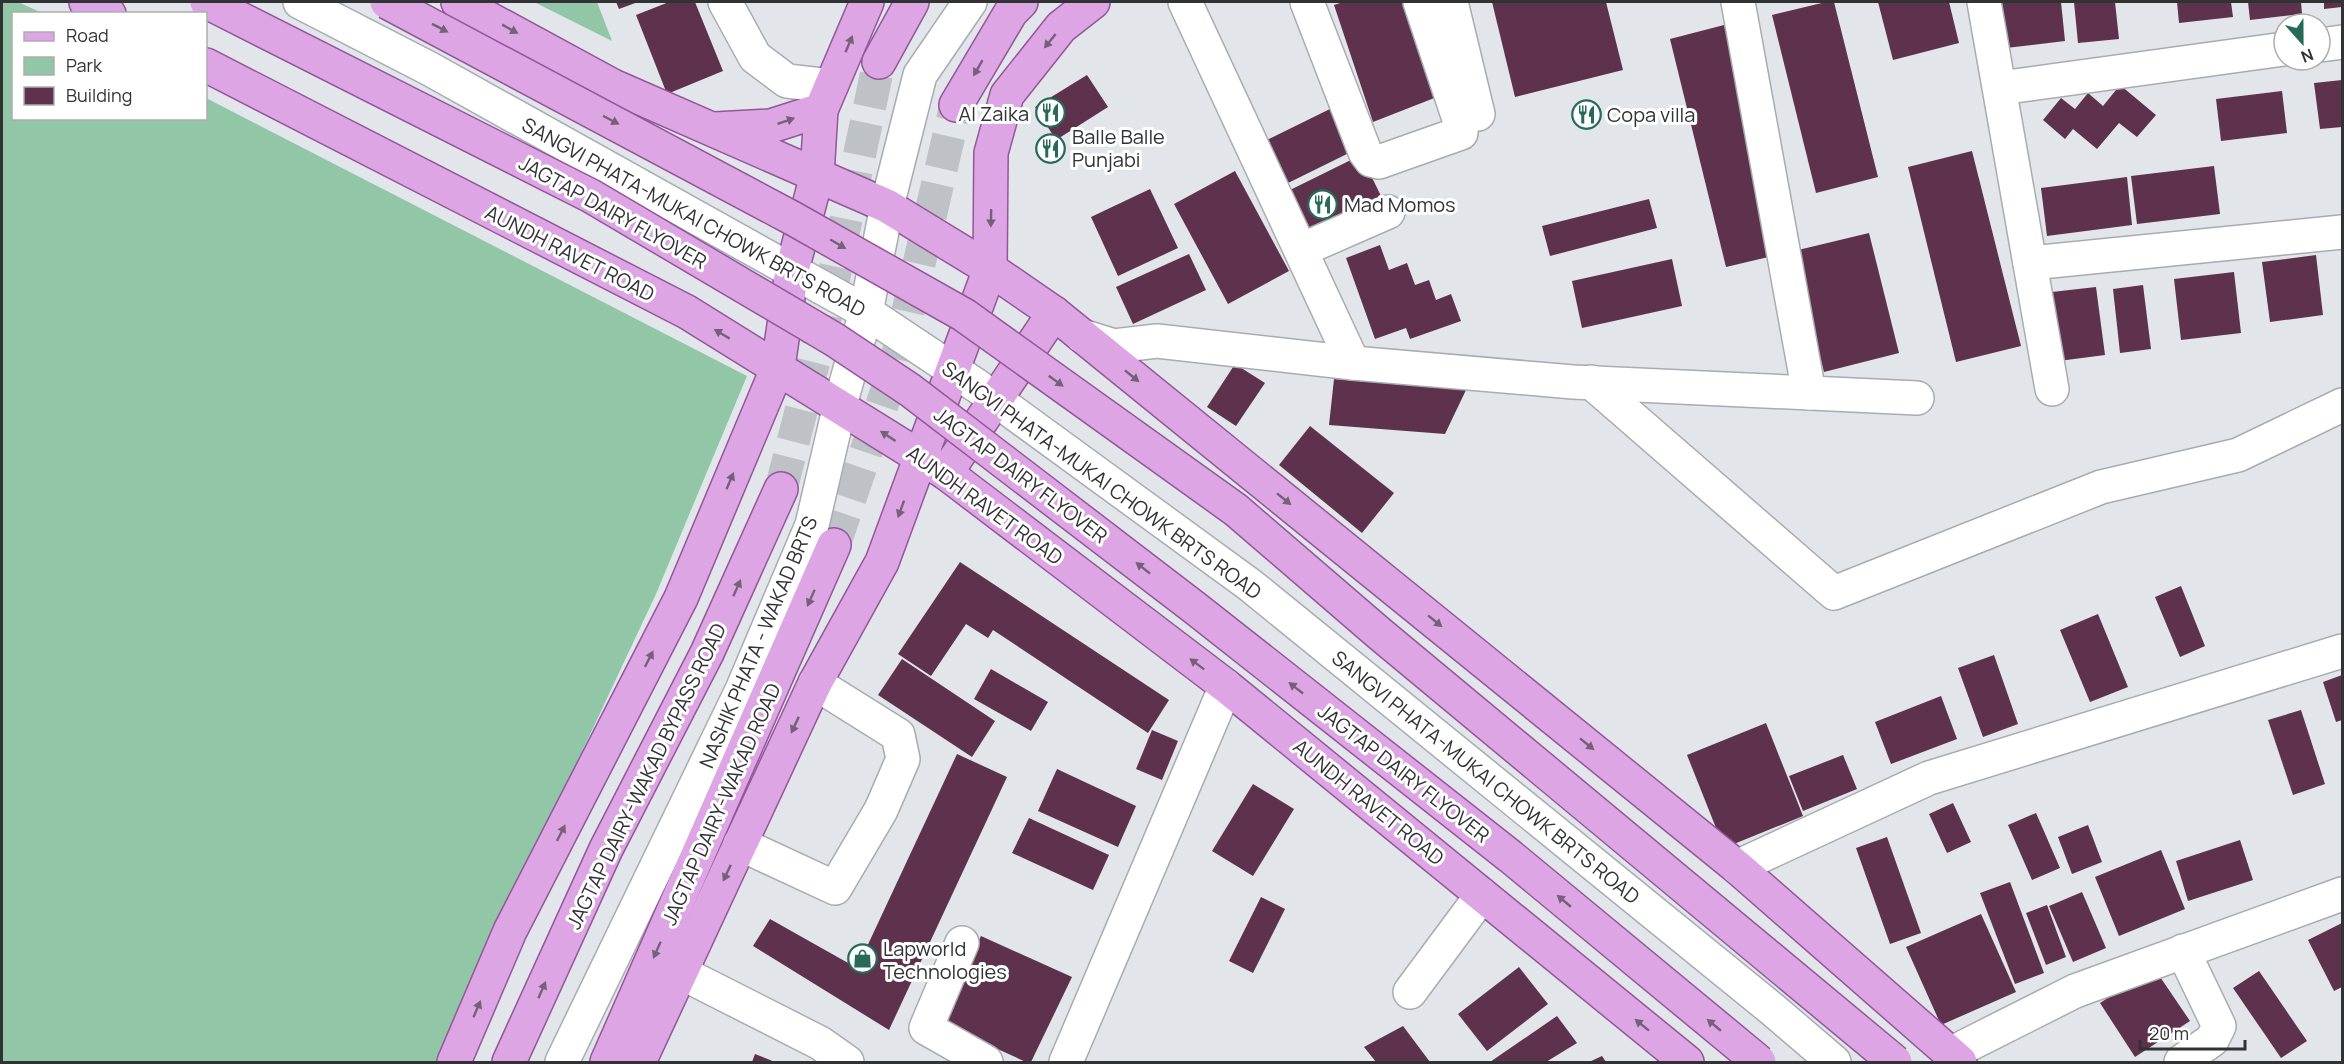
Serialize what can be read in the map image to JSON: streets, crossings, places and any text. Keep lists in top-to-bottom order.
{
  "streets": {
    "main road": [
      "JAGTAP DAIRY FLYOVER",
      "AUNDH RAVET ROAD",
      "JAGTAP DAIRY-WAKAD BYPASS ROAD",
      "JAGTAP DAIRY-WAKAD ROAD"
    ],
    "street": ["SANGVI PHATA-MUKAI CHOWK BRTS ROAD", "NASHIK PHATA - WAKAD BRTS"]
  },
  "crossings": [
    ["SANGVI PHATA-MUKAI CHOWK BRTS ROAD", "NASHIK PHATA - WAKAD BRTS"],
    ["AUNDH RAVET ROAD", "NASHIK PHATA - WAKAD BRTS"],
    ["AUNDH RAVET ROAD", "JAGTAP DAIRY-WAKAD ROAD"]
  ],
  "places": {
    "restaurant": [
      "Al Zaika",
      "Copa villa",
      "Balle Balle Punjabi",
      "Mad Momos"
    ],
    "shop": ["Lapworld Technologies"]
  },
  "legend": ["Road", "Park", "Building"],
  "scale_bar": "20 m",
  "north": "bottom"
}
